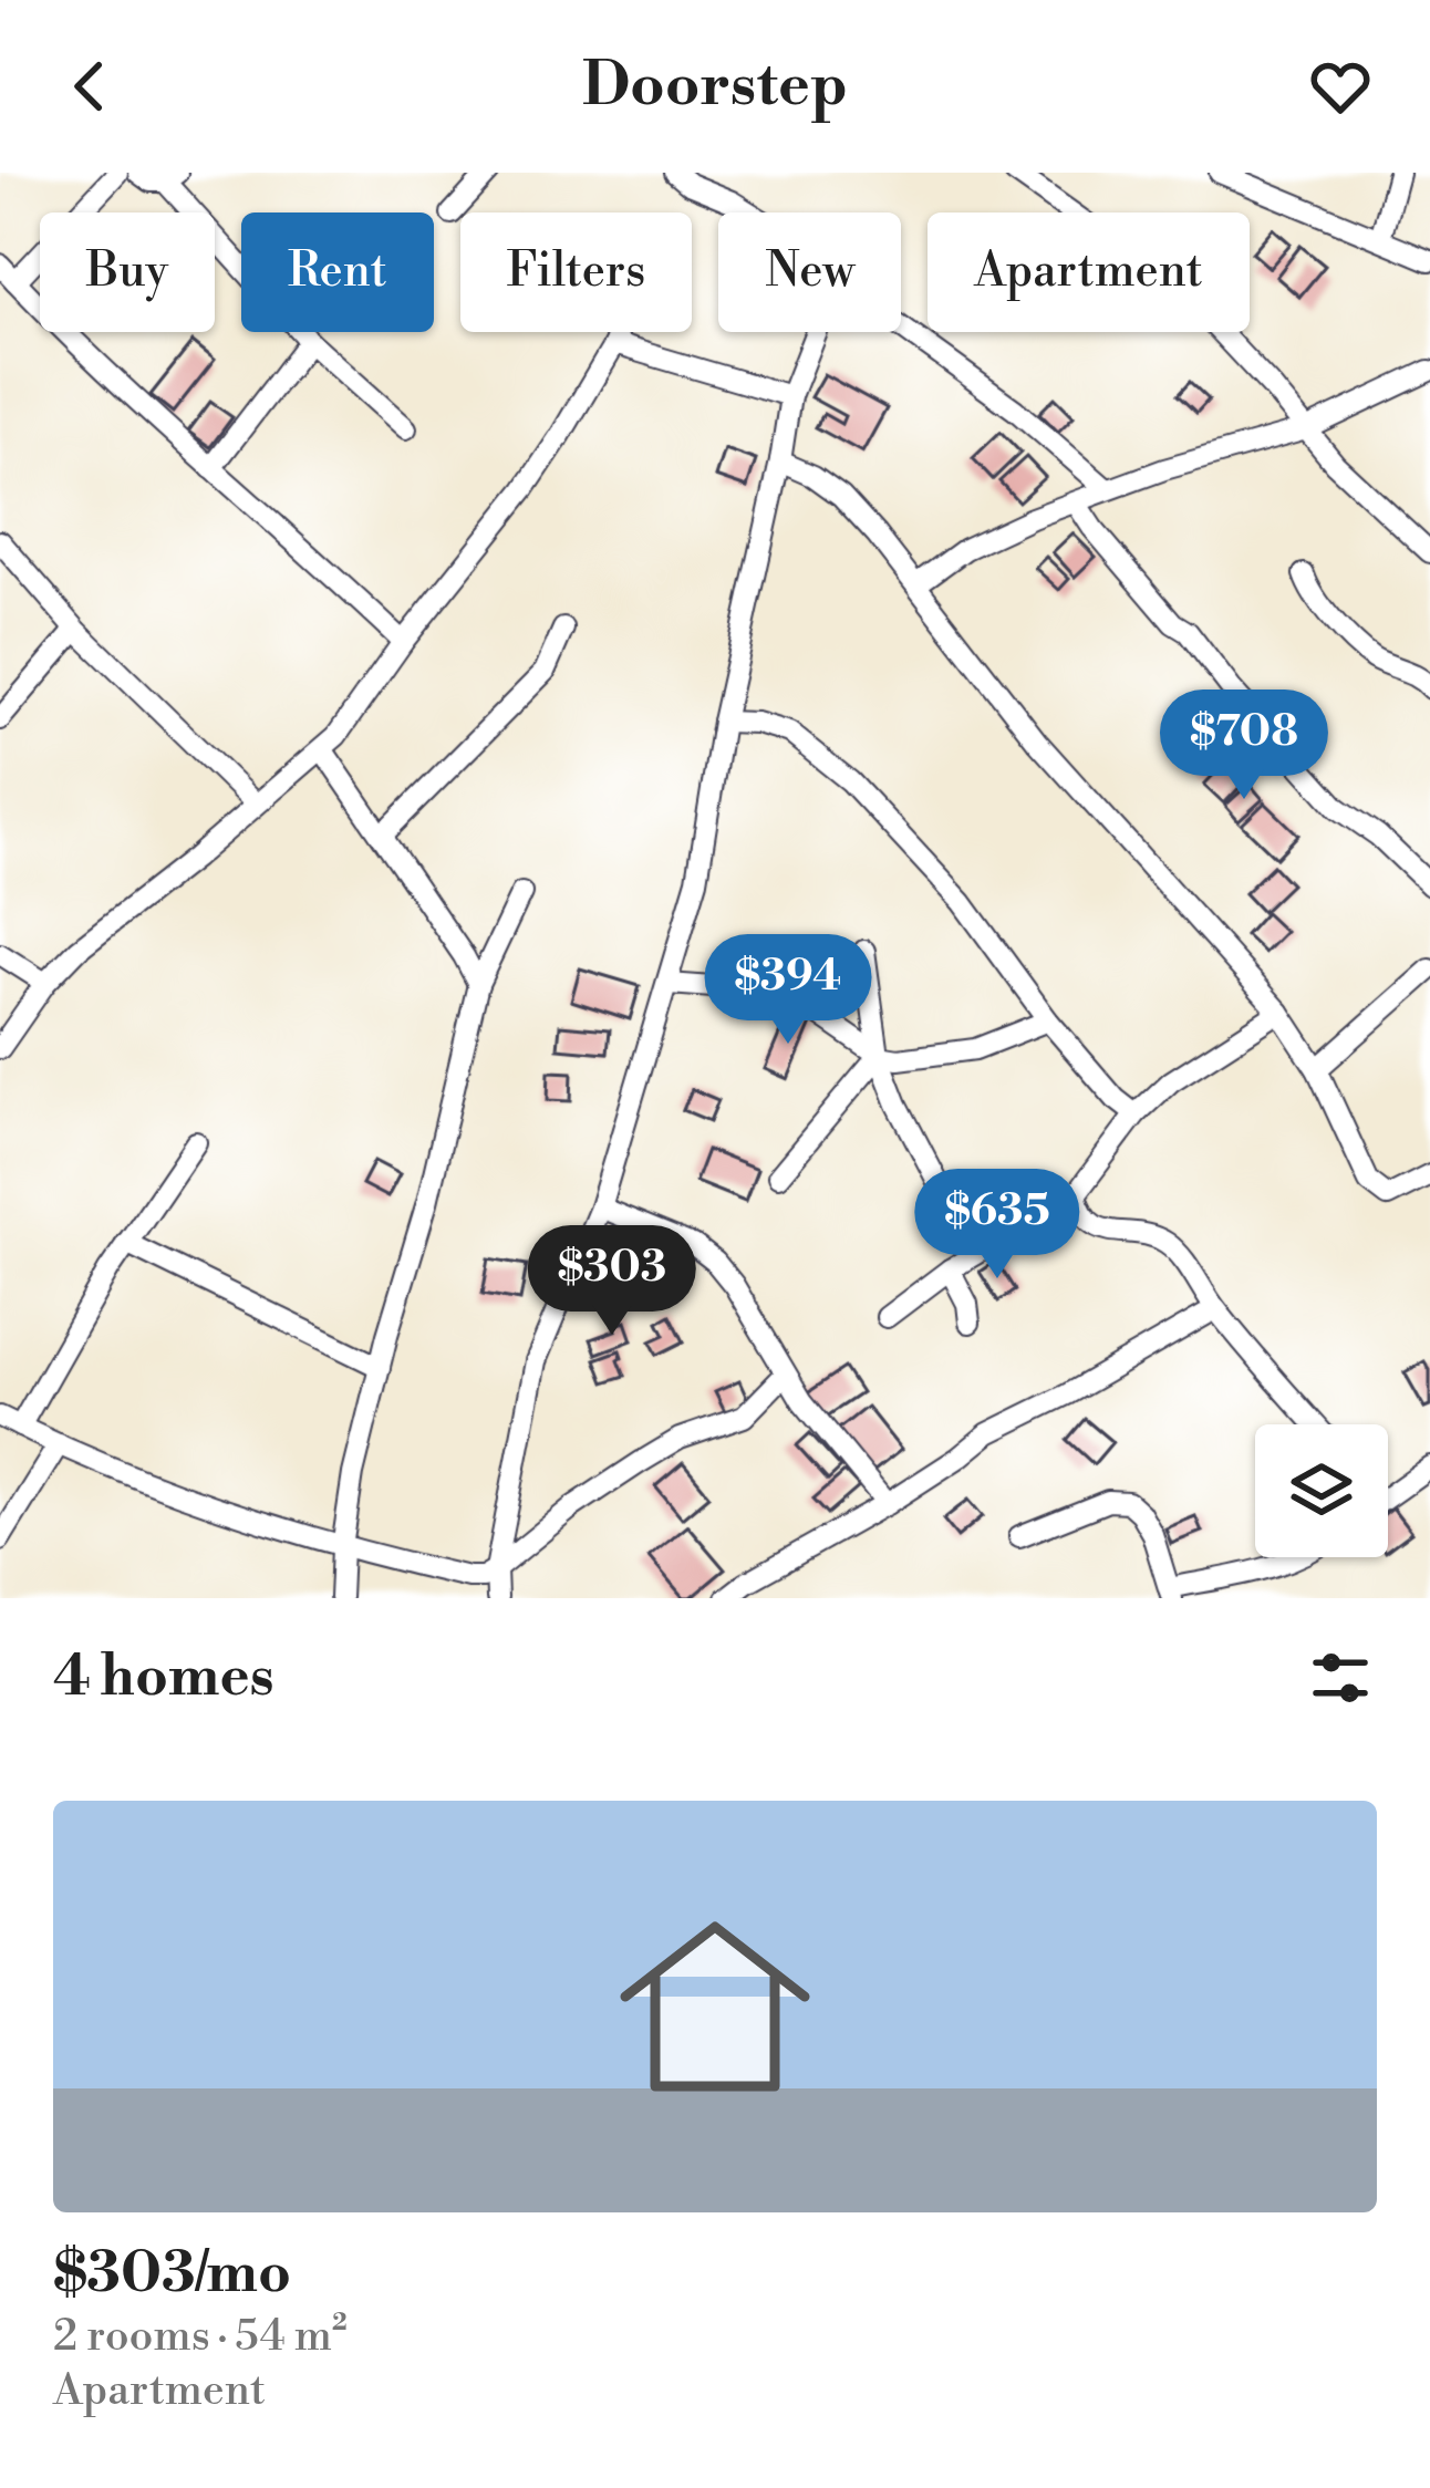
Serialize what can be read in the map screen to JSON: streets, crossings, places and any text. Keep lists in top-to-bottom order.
{
  "page": {
    "header": "Doorstep",
    "chip": [
      "Buy",
      "Rent",
      "Filters",
      "New",
      "Apartment"
    ],
    "price": [
      "$708",
      "$394",
      "$635",
      "$303"
    ],
    "heading": "4 homes",
    "list": [
      {
        "name": "$303/mo",
        "note": "2 rooms · 54 m² · Apartment"
      }
    ]
  }
}
